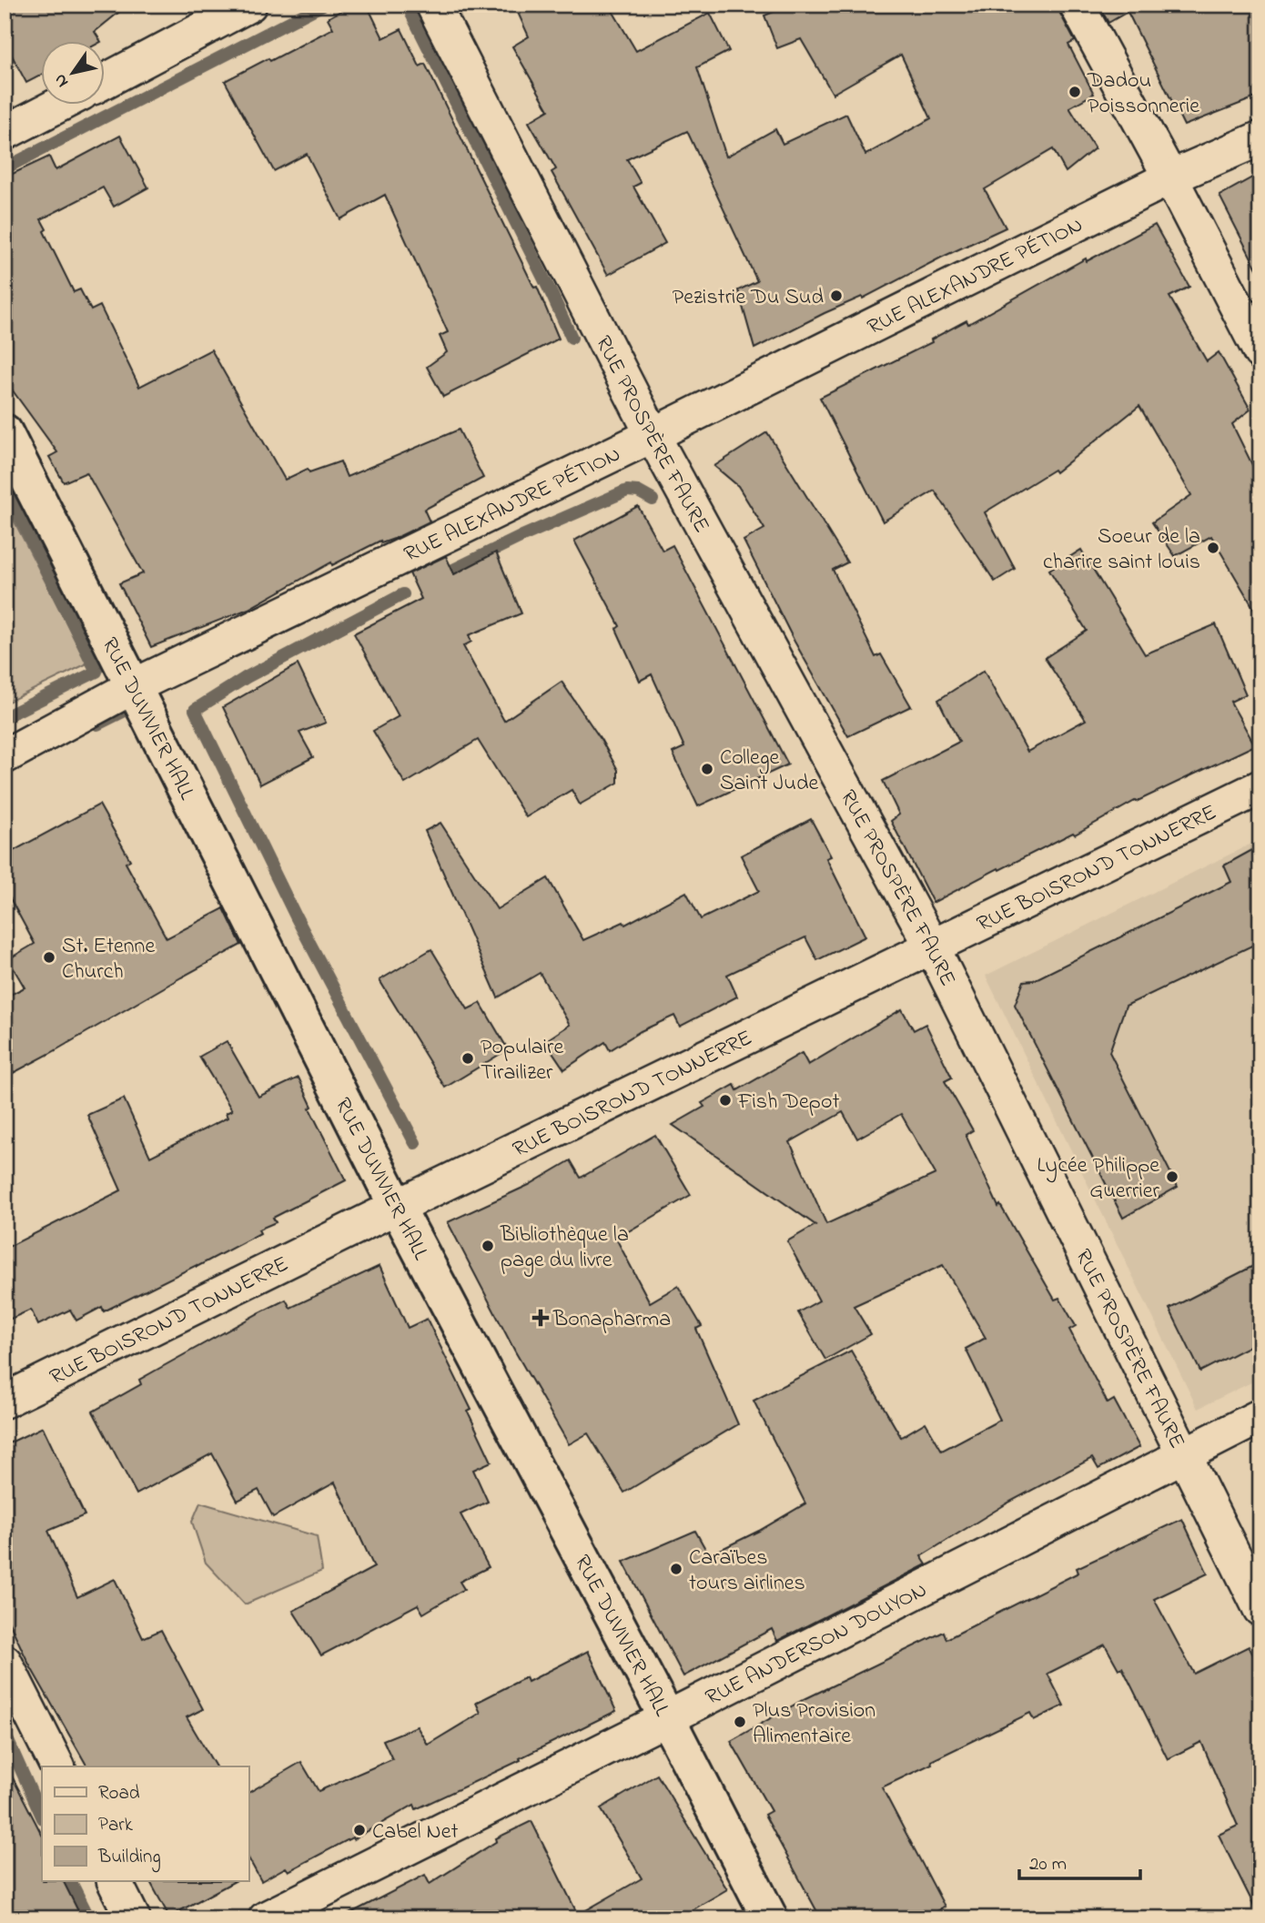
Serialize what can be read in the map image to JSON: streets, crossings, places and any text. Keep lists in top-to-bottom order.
{
  "streets": {
    "street": [
      "RUE ALEXANDRE PÉTION",
      "RUE PROSPÈRE FAURE",
      "RUE DUVIVIER HALL",
      "RUE BOISROND TONNERRE",
      "RUE ANDERSON DOUYON"
    ]
  },
  "crossings": [
    ["RUE ALEXANDRE PÉTION", "RUE PROSPÈRE FAURE"],
    ["RUE ALEXANDRE PÉTION", "RUE DUVIVIER HALL"],
    ["RUE PROSPÈRE FAURE", "RUE BOISROND TONNERRE"],
    ["RUE PROSPÈRE FAURE", "RUE ANDERSON DOUYON"],
    ["RUE DUVIVIER HALL", "RUE BOISROND TONNERRE"],
    ["RUE DUVIVIER HALL", "RUE ANDERSON DOUYON"]
  ],
  "places": {
    "other": [
      "Dadou Poissonnerie",
      "Pezistrie Du Sud",
      "Soeur de la charire saint louis",
      "College Saint Jude",
      "St. Etenne Church",
      "Populaire Tirailizer",
      "Fish Depot",
      "Lycée Philippe Guerrier",
      "Bibliothèque la page du livre",
      "Caraïbes tours airlines",
      "Plus Provision Alimentaire",
      "Cabel Net"
    ],
    "health": ["Bonapharma"]
  },
  "legend": ["Road", "Park", "Building"],
  "scale_bar": "20 m",
  "north": "bottom left"
}
